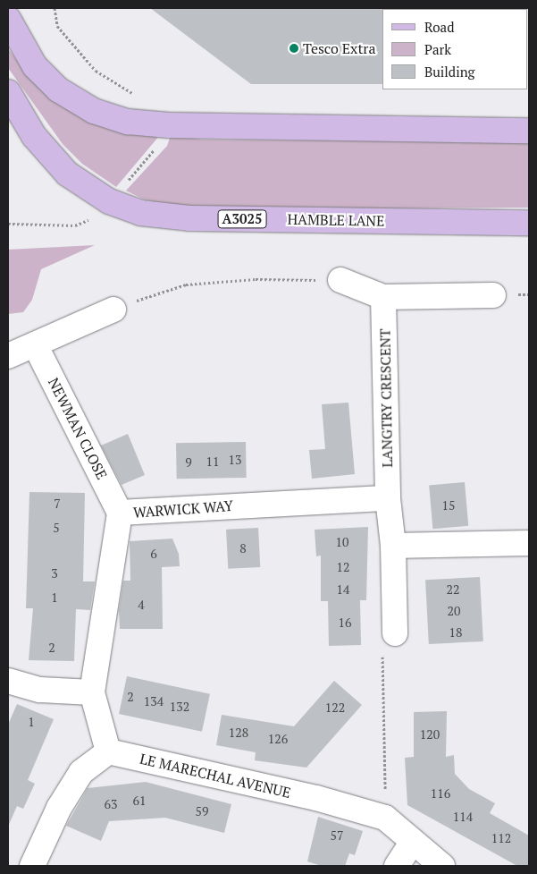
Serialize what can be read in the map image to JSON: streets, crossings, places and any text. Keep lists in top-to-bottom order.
{
  "streets": {
    "main road": ["A3025", "HAMBLE LANE"],
    "street": [
      "LANGTRY CRESCENT",
      "NEWMAN CLOSE",
      "WARWICK WAY",
      "LE MARECHAL AVENUE"
    ]
  },
  "crossings": [
    ["LANGTRY CRESCENT", "WARWICK WAY"],
    ["NEWMAN CLOSE", "WARWICK WAY"],
    ["WARWICK WAY", "LE MARECHAL AVENUE"]
  ],
  "places": ["Tesco Extra"],
  "house_numbers": [
    "13",
    "11",
    "9",
    "7",
    "15",
    "5",
    "10",
    "8",
    "6",
    "12",
    "3",
    "14",
    "22",
    "1",
    "4",
    "20",
    "16",
    "18",
    "2",
    "2",
    "134",
    "132",
    "122",
    "1",
    "128",
    "120",
    "126",
    "116",
    "61",
    "63",
    "59",
    "114",
    "57",
    "112"
  ],
  "legend": ["Road", "Park", "Building"]
}
